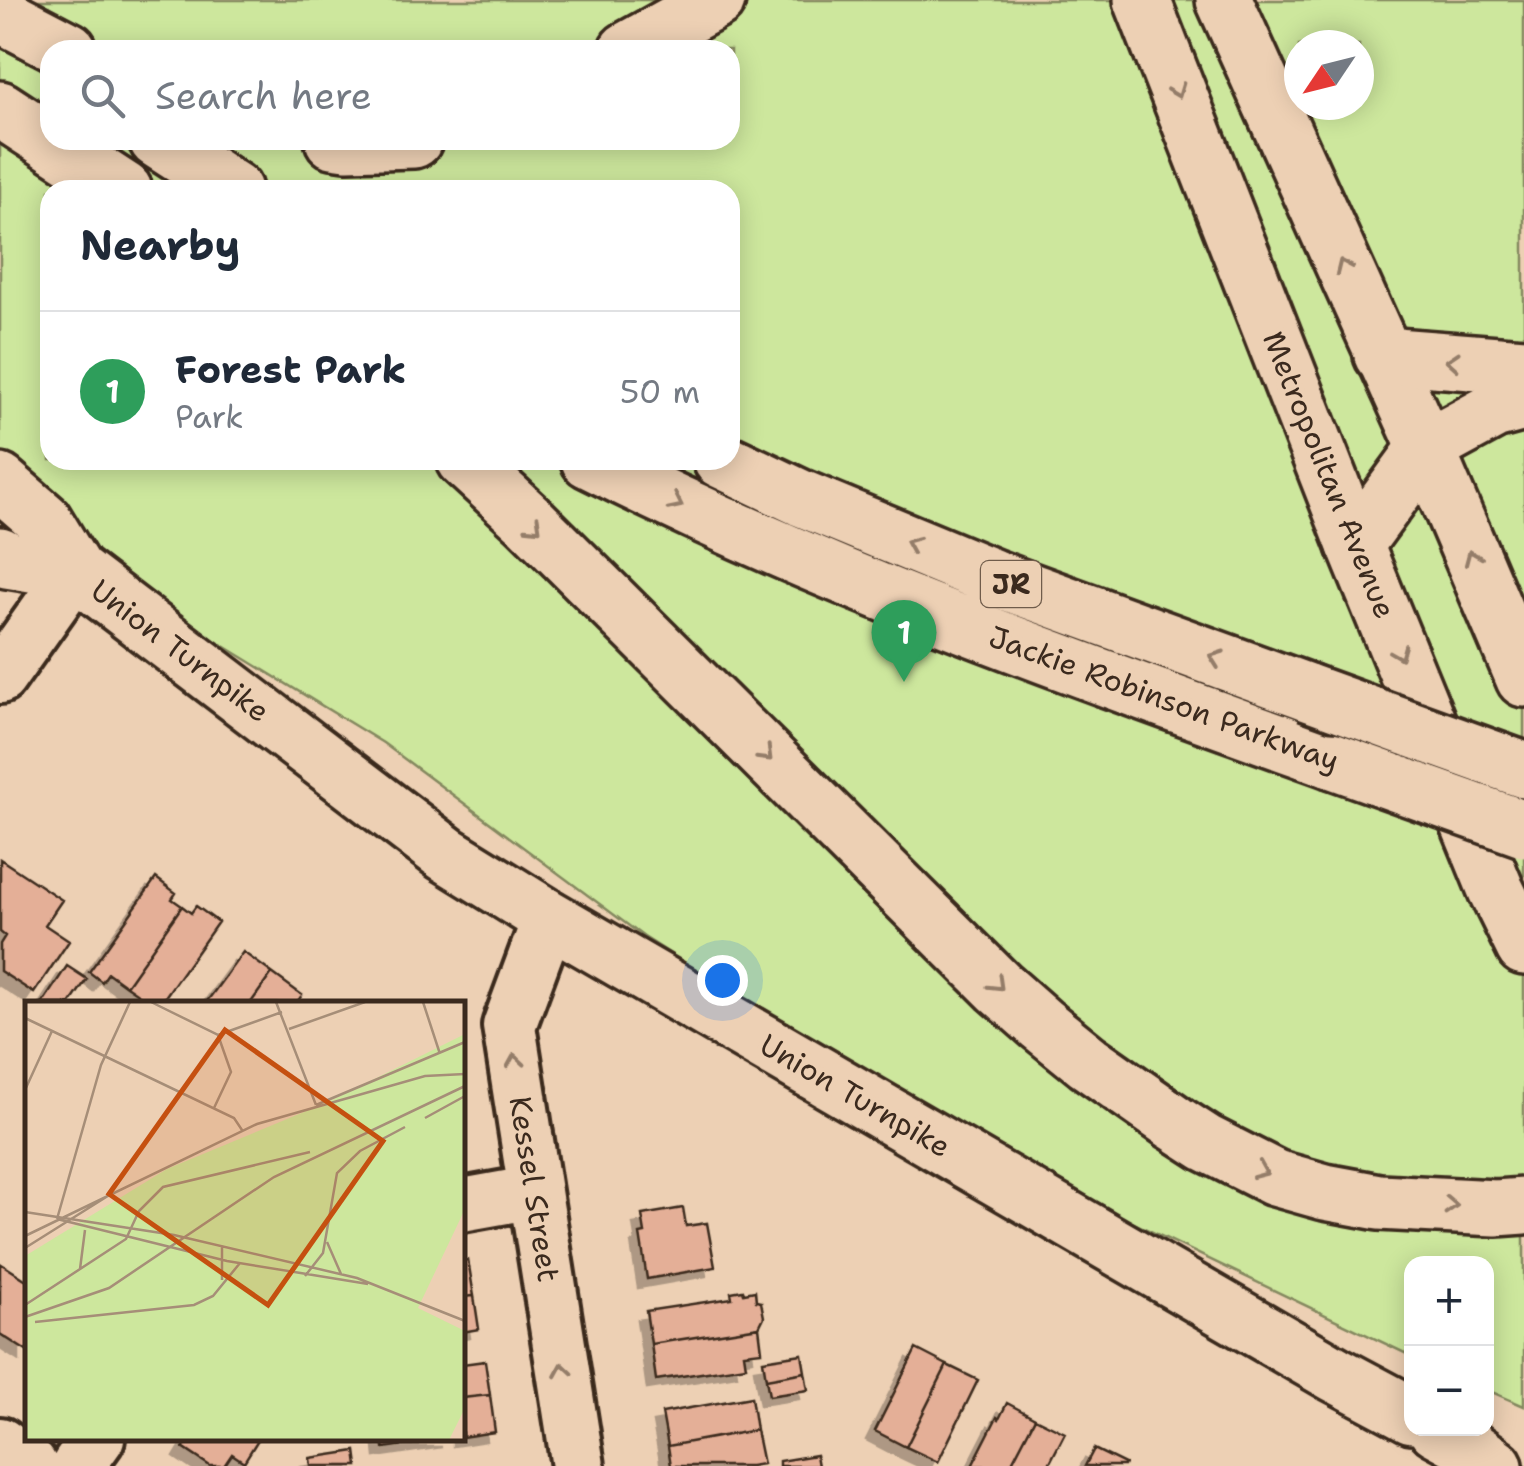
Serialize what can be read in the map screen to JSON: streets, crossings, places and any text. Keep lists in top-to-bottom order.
{
  "streets": {
    "main road": [
      "Metropolitan Avenue",
      "JR",
      "Union Turnpike",
      "Jackie Robinson Parkway"
    ],
    "street": ["Kessel Street"]
  },
  "crossings": [
    ["Union Turnpike", "Kessel Street"]
  ],
  "one_way": ["Kessel Street"],
  "north": "bottom left",
  "page": {
    "search": "Search here",
    "heading": "Nearby",
    "list": [
      {
        "mark": "1",
        "name": "Forest Park",
        "note": "Park",
        "value": "50 m"
      }
    ],
    "pins": "1",
    "map_buttons": ["+", "−"]
  }
}
